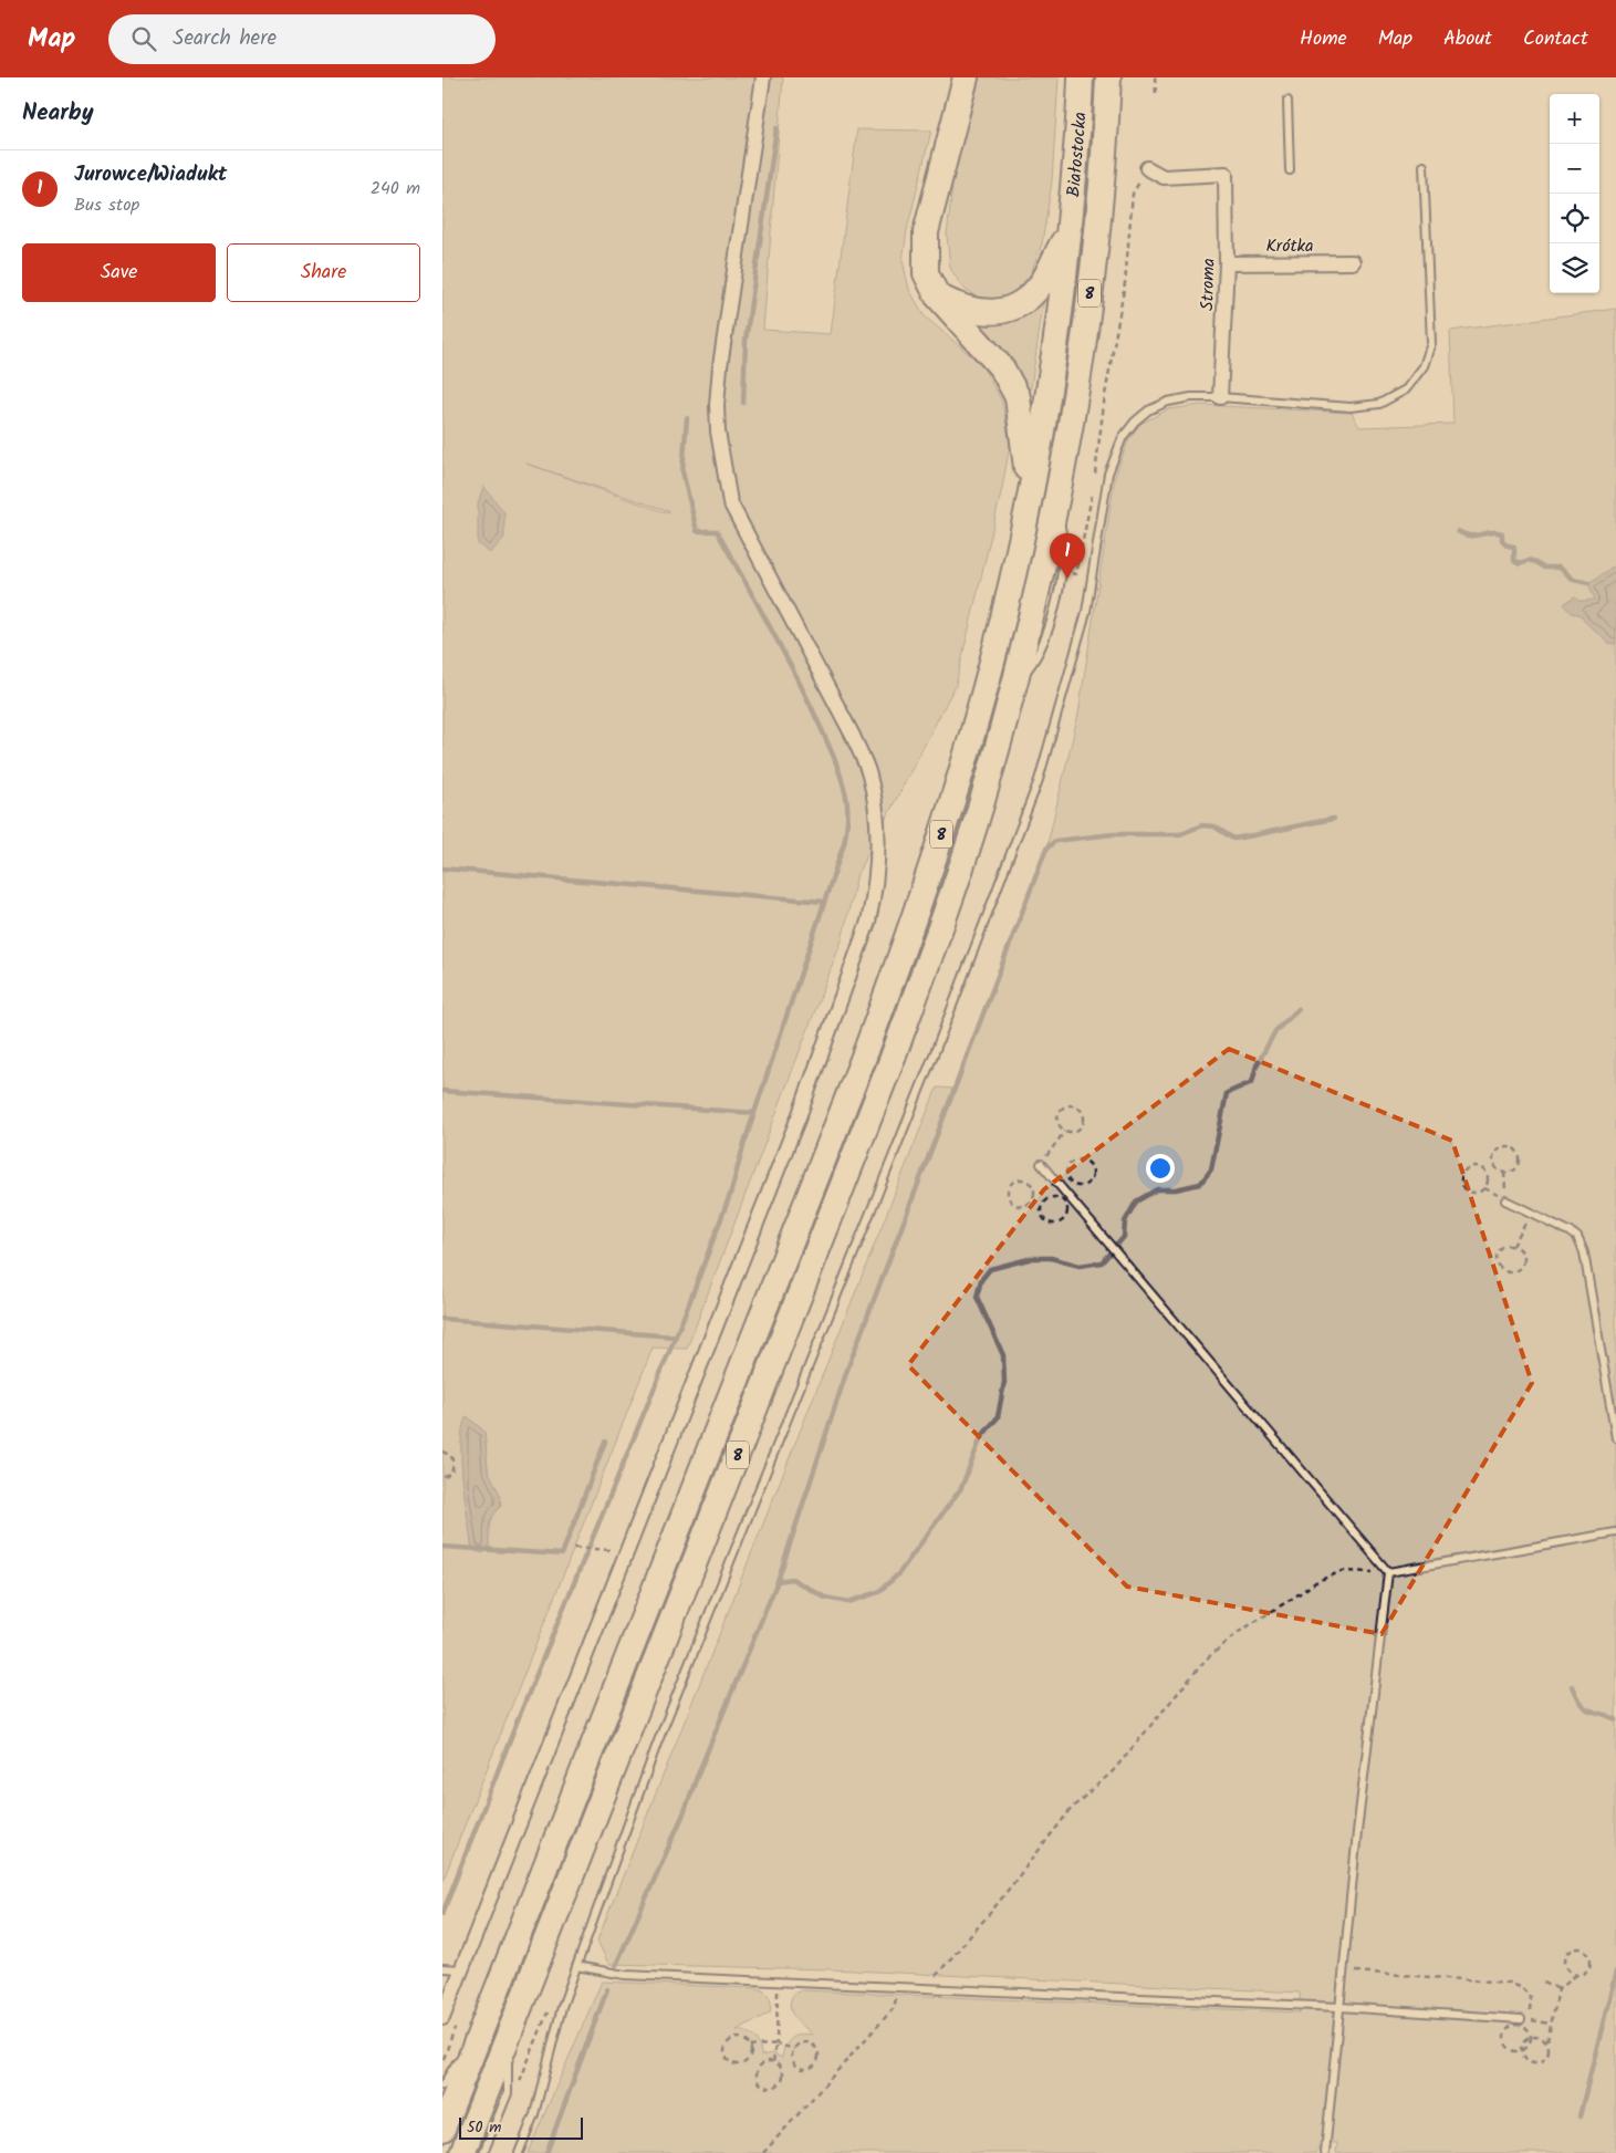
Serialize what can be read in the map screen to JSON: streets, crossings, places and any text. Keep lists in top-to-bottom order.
{
  "streets": {
    "highway": ["Białostocka", "8"],
    "street": ["Krótka", "Stroma"]
  },
  "crossings": [
    ["Białostocka", "8"],
    ["Krótka", "Stroma"]
  ],
  "scale_bar": "50 m",
  "page": {
    "header": "Map",
    "search": "Search here",
    "nav": [
      "Home",
      "Map",
      "About",
      "Contact"
    ],
    "heading": "Nearby",
    "map_buttons": ["+", "−"],
    "list": [
      {
        "mark": "1",
        "name": "Jurowce/Wiadukt",
        "note": "Bus stop",
        "value": "240 m"
      }
    ],
    "buttons": ["Save", "Share"],
    "pins": "1",
    "scale": "50 m"
  }
}
